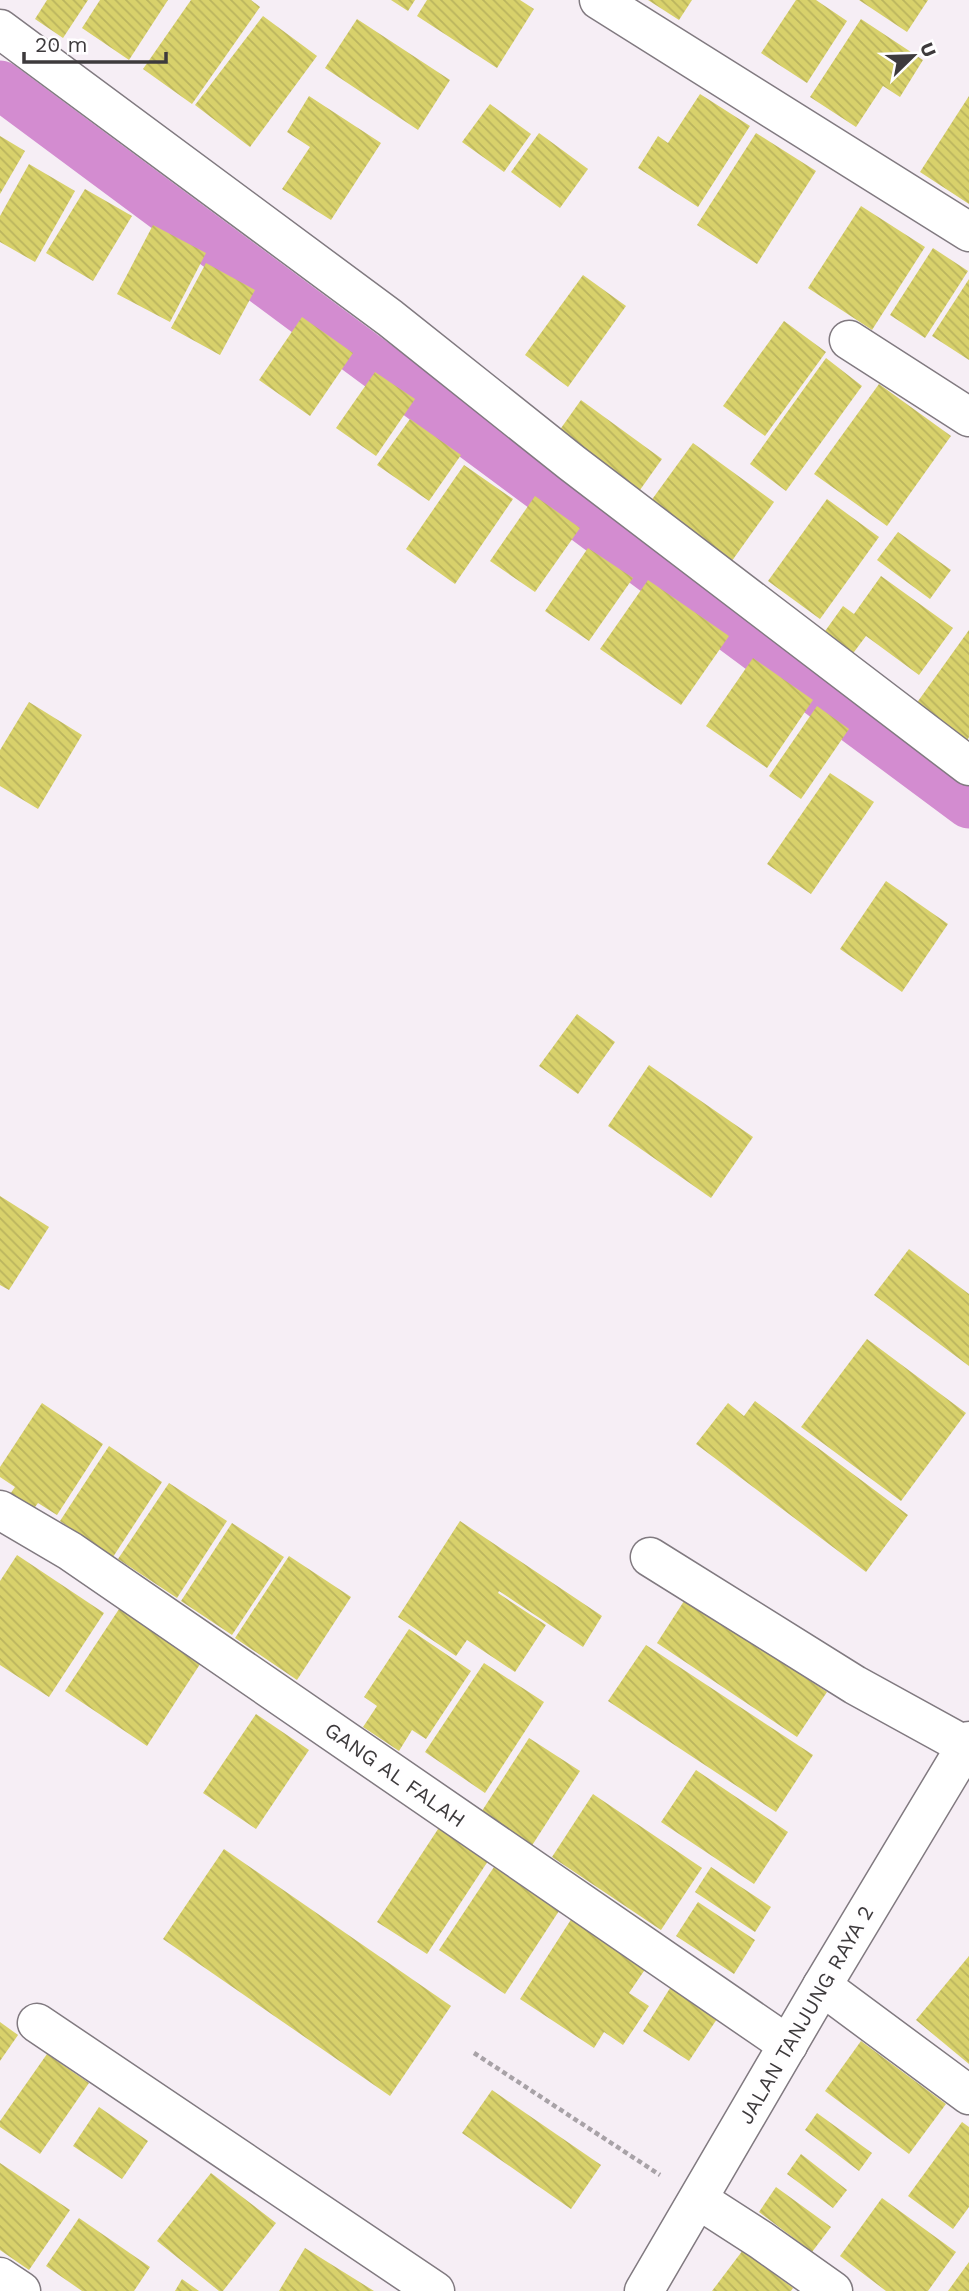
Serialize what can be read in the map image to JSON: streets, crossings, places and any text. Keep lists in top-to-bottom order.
{
  "streets": {
    "street": ["GANG AL FALAH", "JALAN TANJUNG RAYA 2"]
  },
  "crossings": [
    ["GANG AL FALAH", "JALAN TANJUNG RAYA 2"]
  ],
  "scale_bar": "20 m",
  "north": "top right"
}
